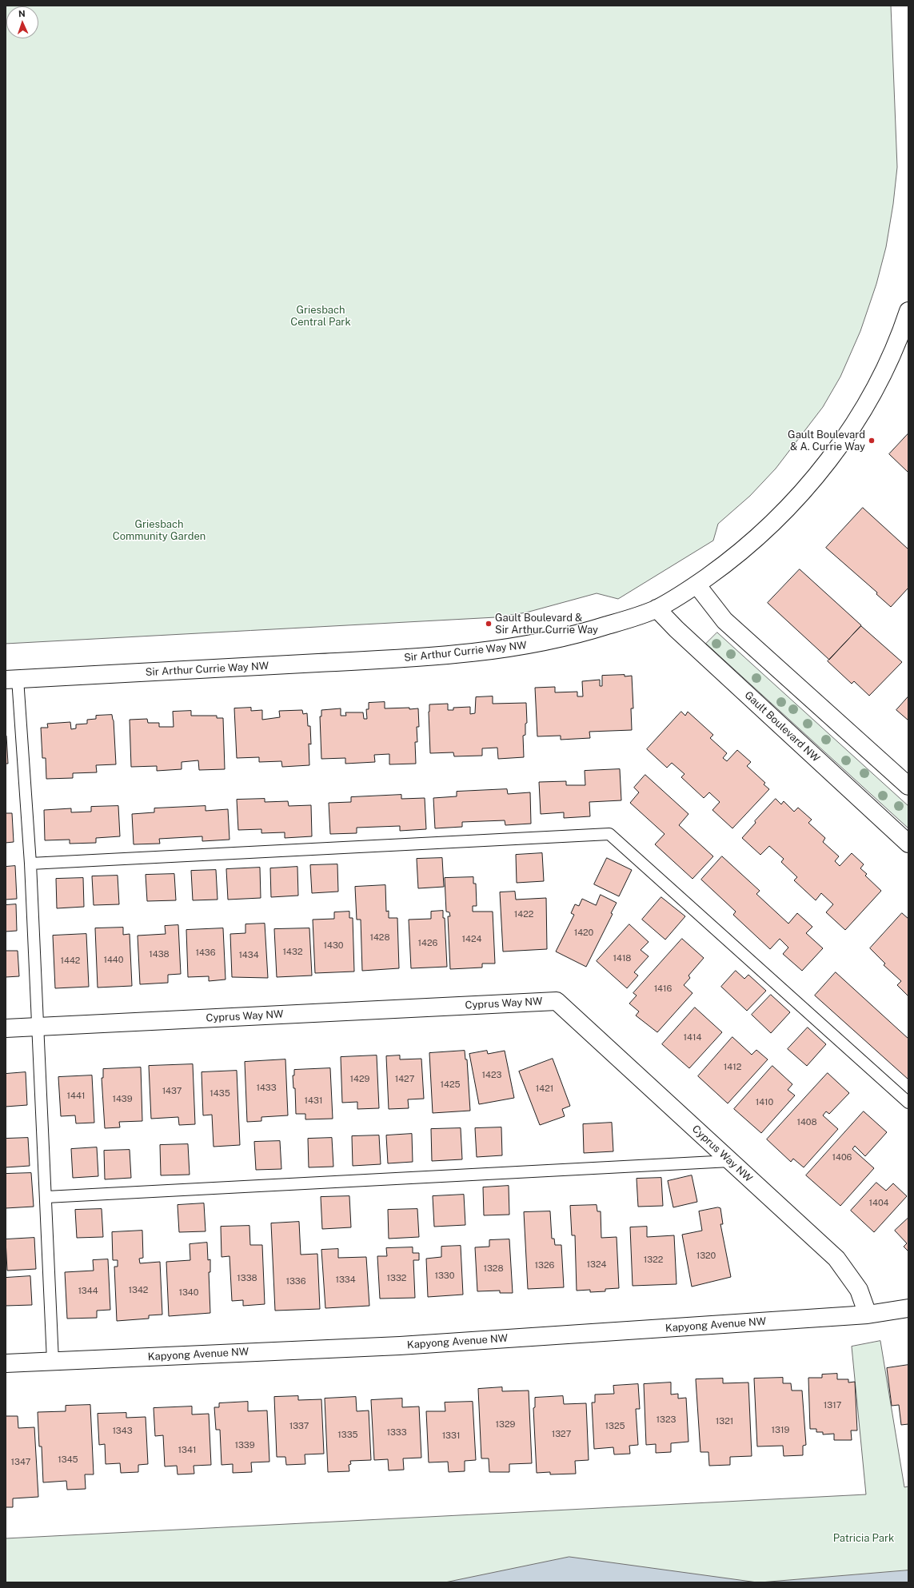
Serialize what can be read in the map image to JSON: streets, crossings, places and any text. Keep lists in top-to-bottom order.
{
  "streets": {
    "street": [
      "Sir Arthur Currie Way NW",
      "Gault Boulevard NW",
      "Cyprus Way NW",
      "Kapyong Avenue NW"
    ]
  },
  "crossings": [
    ["Sir Arthur Currie Way NW", "Gault Boulevard NW"],
    ["Cyprus Way NW", "Kapyong Avenue NW"]
  ],
  "parks": ["Griesbach Central Park", "Griesbach Community Garden", "Patricia Park"],
  "places": ["Gault Boulevard & A. Currie Way", "Gault Boulevard & Sir Arthur Currie Way"],
  "house_numbers": [
    "1422",
    "1420",
    "1428",
    "1424",
    "1426",
    "1430",
    "1432",
    "1436",
    "1438",
    "1434",
    "1418",
    "1440",
    "1442",
    "1416",
    "1414",
    "1412",
    "1423",
    "1429",
    "1427",
    "1425",
    "1433",
    "1421",
    "1437",
    "1435",
    "1441",
    "1439",
    "1431",
    "1410",
    "1408",
    "1406",
    "1404",
    "1320",
    "1322",
    "1324",
    "1326",
    "1328",
    "1330",
    "1338",
    "1332",
    "1334",
    "1336",
    "1342",
    "1344",
    "1340",
    "1317",
    "1323",
    "1321",
    "1329",
    "1337",
    "1325",
    "1319",
    "1343",
    "1333",
    "1327",
    "1335",
    "1331",
    "1339",
    "1341",
    "1345",
    "1347"
  ],
  "north": "top"
}
